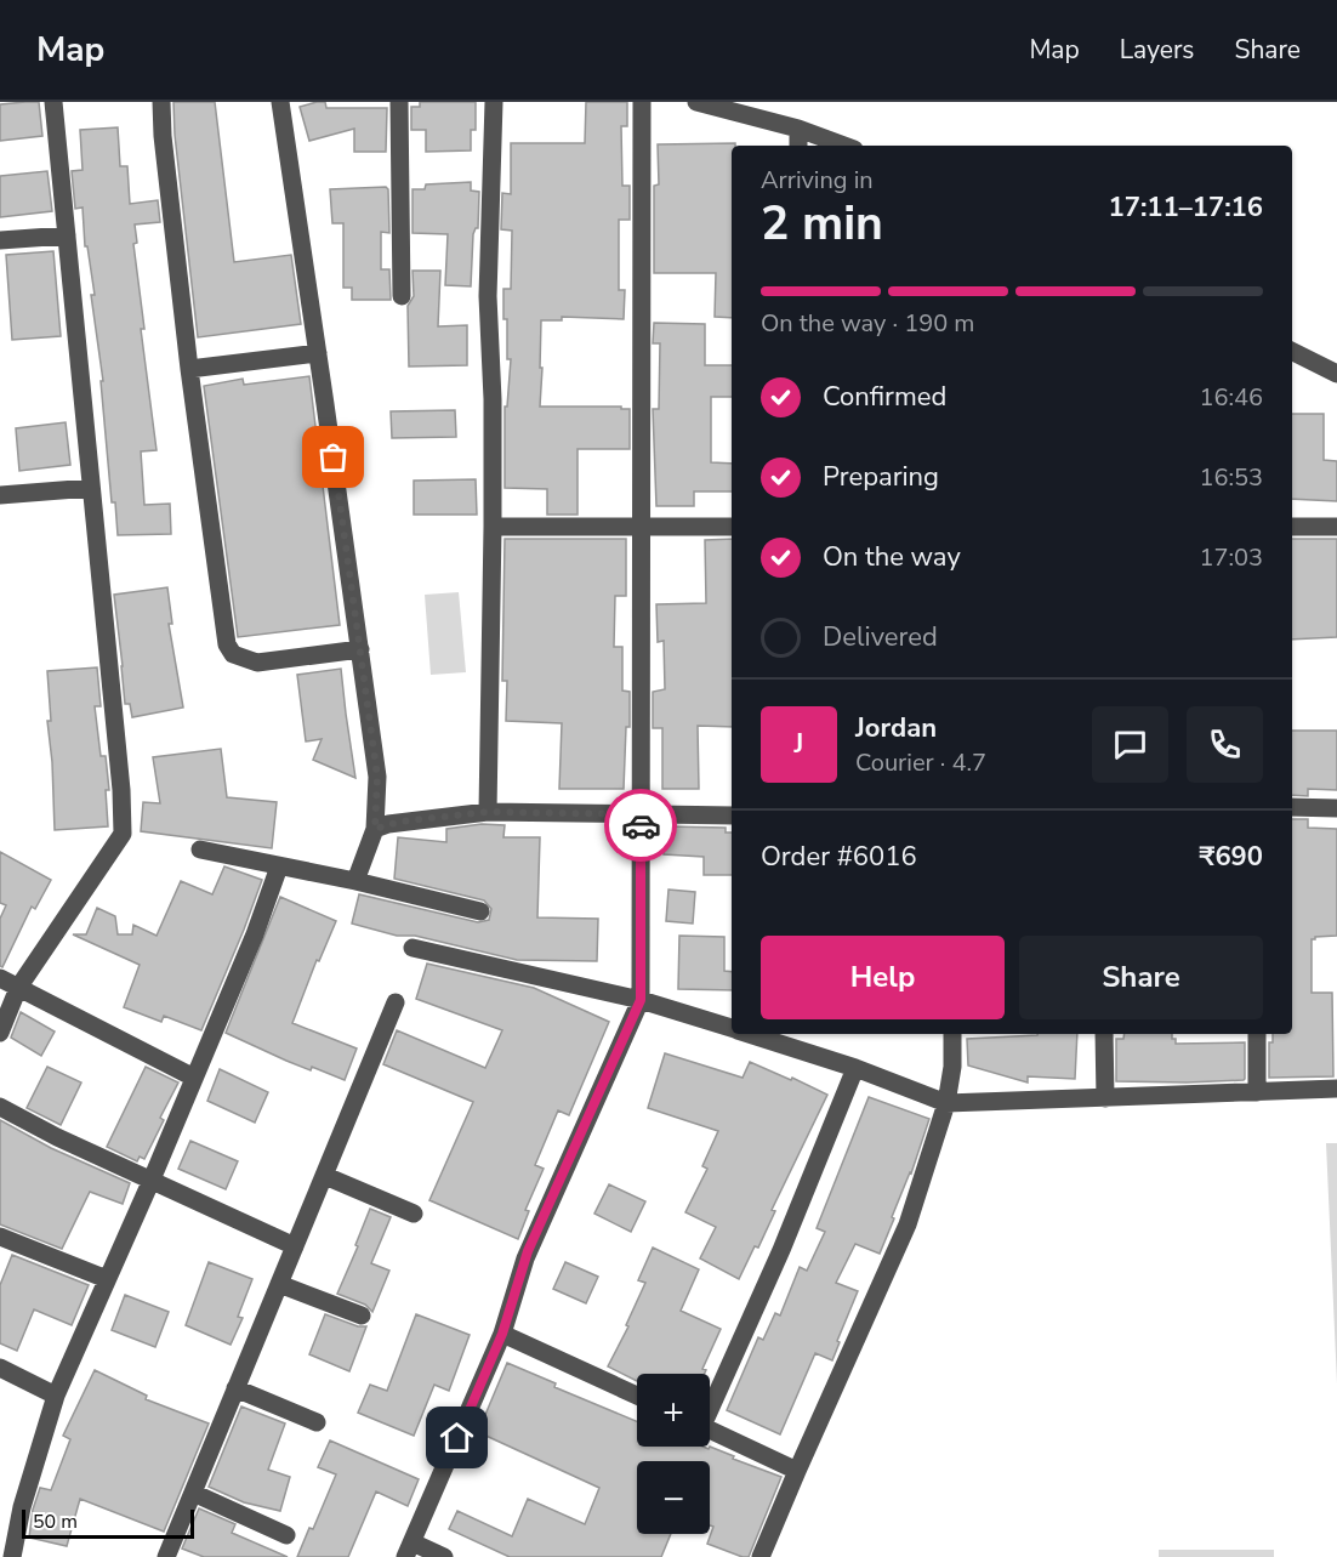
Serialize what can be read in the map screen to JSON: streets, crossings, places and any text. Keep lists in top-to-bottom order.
{
  "scale_bar": "50 m",
  "page": {
    "header": "Map",
    "nav": ["Map", "Layers", "Share"],
    "heading": ["2 min", "Arriving in", "17:11–17:16"],
    "panel": [
      "Jordan",
      "Courier · 4.7",
      "Order #6016",
      "₹690"
    ],
    "bar": "On the way · 190 m",
    "list": [
      ["Confirmed", "16:46"],
      ["Preparing", "16:53"],
      ["On the way", "17:03"],
      "Delivered"
    ],
    "round": "J",
    "buttons": ["Help", "Share"],
    "map_buttons": ["+", "−"],
    "scale": "50 m"
  }
}
